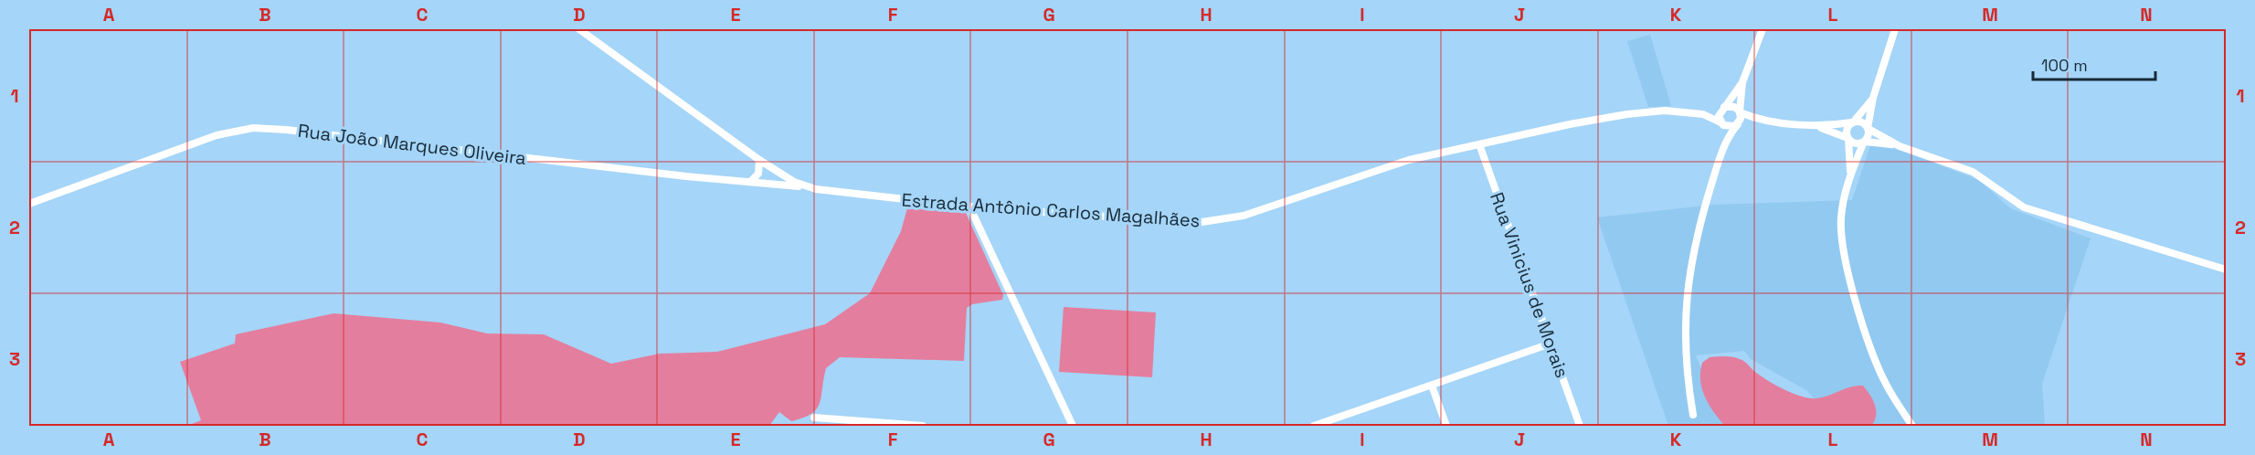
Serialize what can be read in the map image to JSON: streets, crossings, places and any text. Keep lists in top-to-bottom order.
{
  "streets": {
    "street": ["Rua João Marques Oliveira", "Estrada Antônio Carlos Magalhães", "Rua Vinicius de Morais"]
  },
  "crossings": [
    ["Rua João Marques Oliveira", "Estrada Antônio Carlos Magalhães"],
    ["Estrada Antônio Carlos Magalhães", "Rua Vinicius de Morais"]
  ],
  "scale_bar": "100 m",
  "grid": {
    "columns": [
      "A",
      "B",
      "C",
      "D",
      "E",
      "F",
      "G",
      "H",
      "I",
      "J",
      "K",
      "L",
      "M",
      "N"
    ],
    "rows": ["1", "2", "3"]
  }
}
